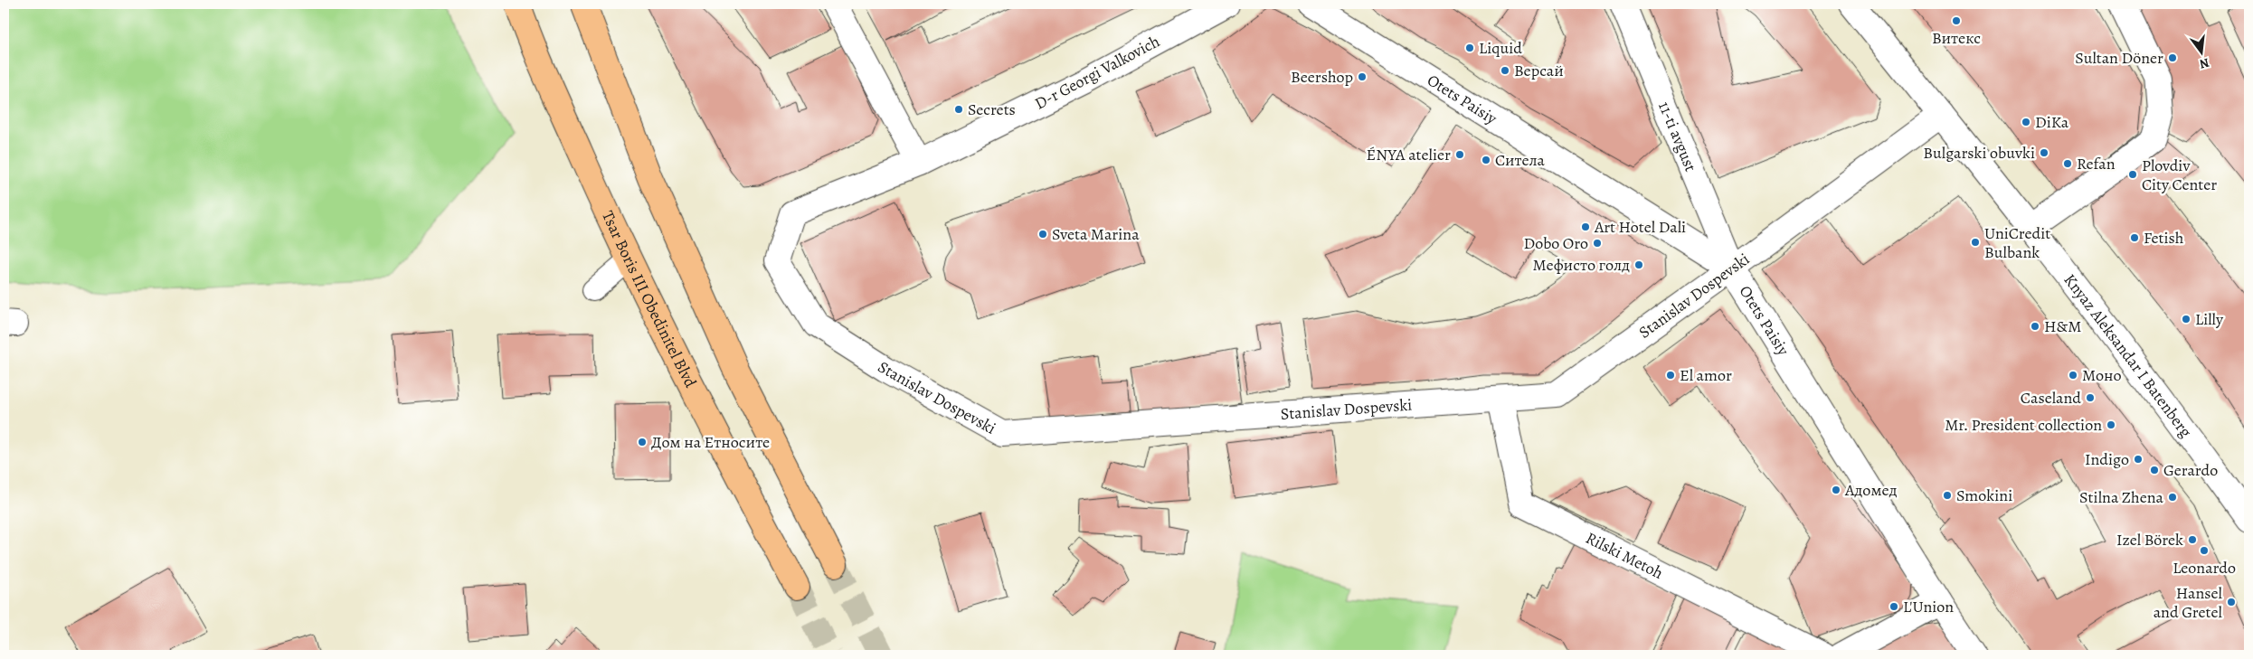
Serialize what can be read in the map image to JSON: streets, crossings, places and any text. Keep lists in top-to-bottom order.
{
  "streets": {
    "main road": ["Tsar Boris III Obedinitel Blvd"],
    "street": [
      "D-r Georgi Valkovich",
      "Otets Paisiy",
      "11-ti avgust",
      "Stanislav Dospevski",
      "Knyaz Aleksandar I Batenberg",
      "Rilski Metoh"
    ]
  },
  "crossings": [
    ["D-r Georgi Valkovich", "Stanislav Dospevski"],
    ["Otets Paisiy", "11-ti avgust"],
    ["Otets Paisiy", "Stanislav Dospevski"],
    ["11-ti avgust", "Stanislav Dospevski"],
    ["Stanislav Dospevski", "Knyaz Aleksandar I Batenberg"],
    ["Stanislav Dospevski", "Rilski Metoh"]
  ],
  "places": [
    "Витекс",
    "Liquid",
    "Sultan Döner",
    "Версай",
    "Beershop",
    "Secrets",
    "DiKa",
    "Bulgarski obuvki",
    "ÉNYA atelier",
    "Ситела",
    "Refan",
    "Plovdiv City Center",
    "Art Hotel Dali",
    "Sveta Marina",
    "Fetish",
    "UniCredit Bulbank",
    "Dobo Oro",
    "Мефисто голд",
    "Lilly",
    "H&M",
    "El amor",
    "Моно",
    "Caseland",
    "Mr. President collection",
    "Дом на Етносите",
    "Indigo",
    "Gerardo",
    "Адомед",
    "Smokini",
    "Stilna Zhena",
    "Izel Börek",
    "Leonardo",
    "Hansel and Gretel",
    "L'Union"
  ],
  "north": "bottom"
}
